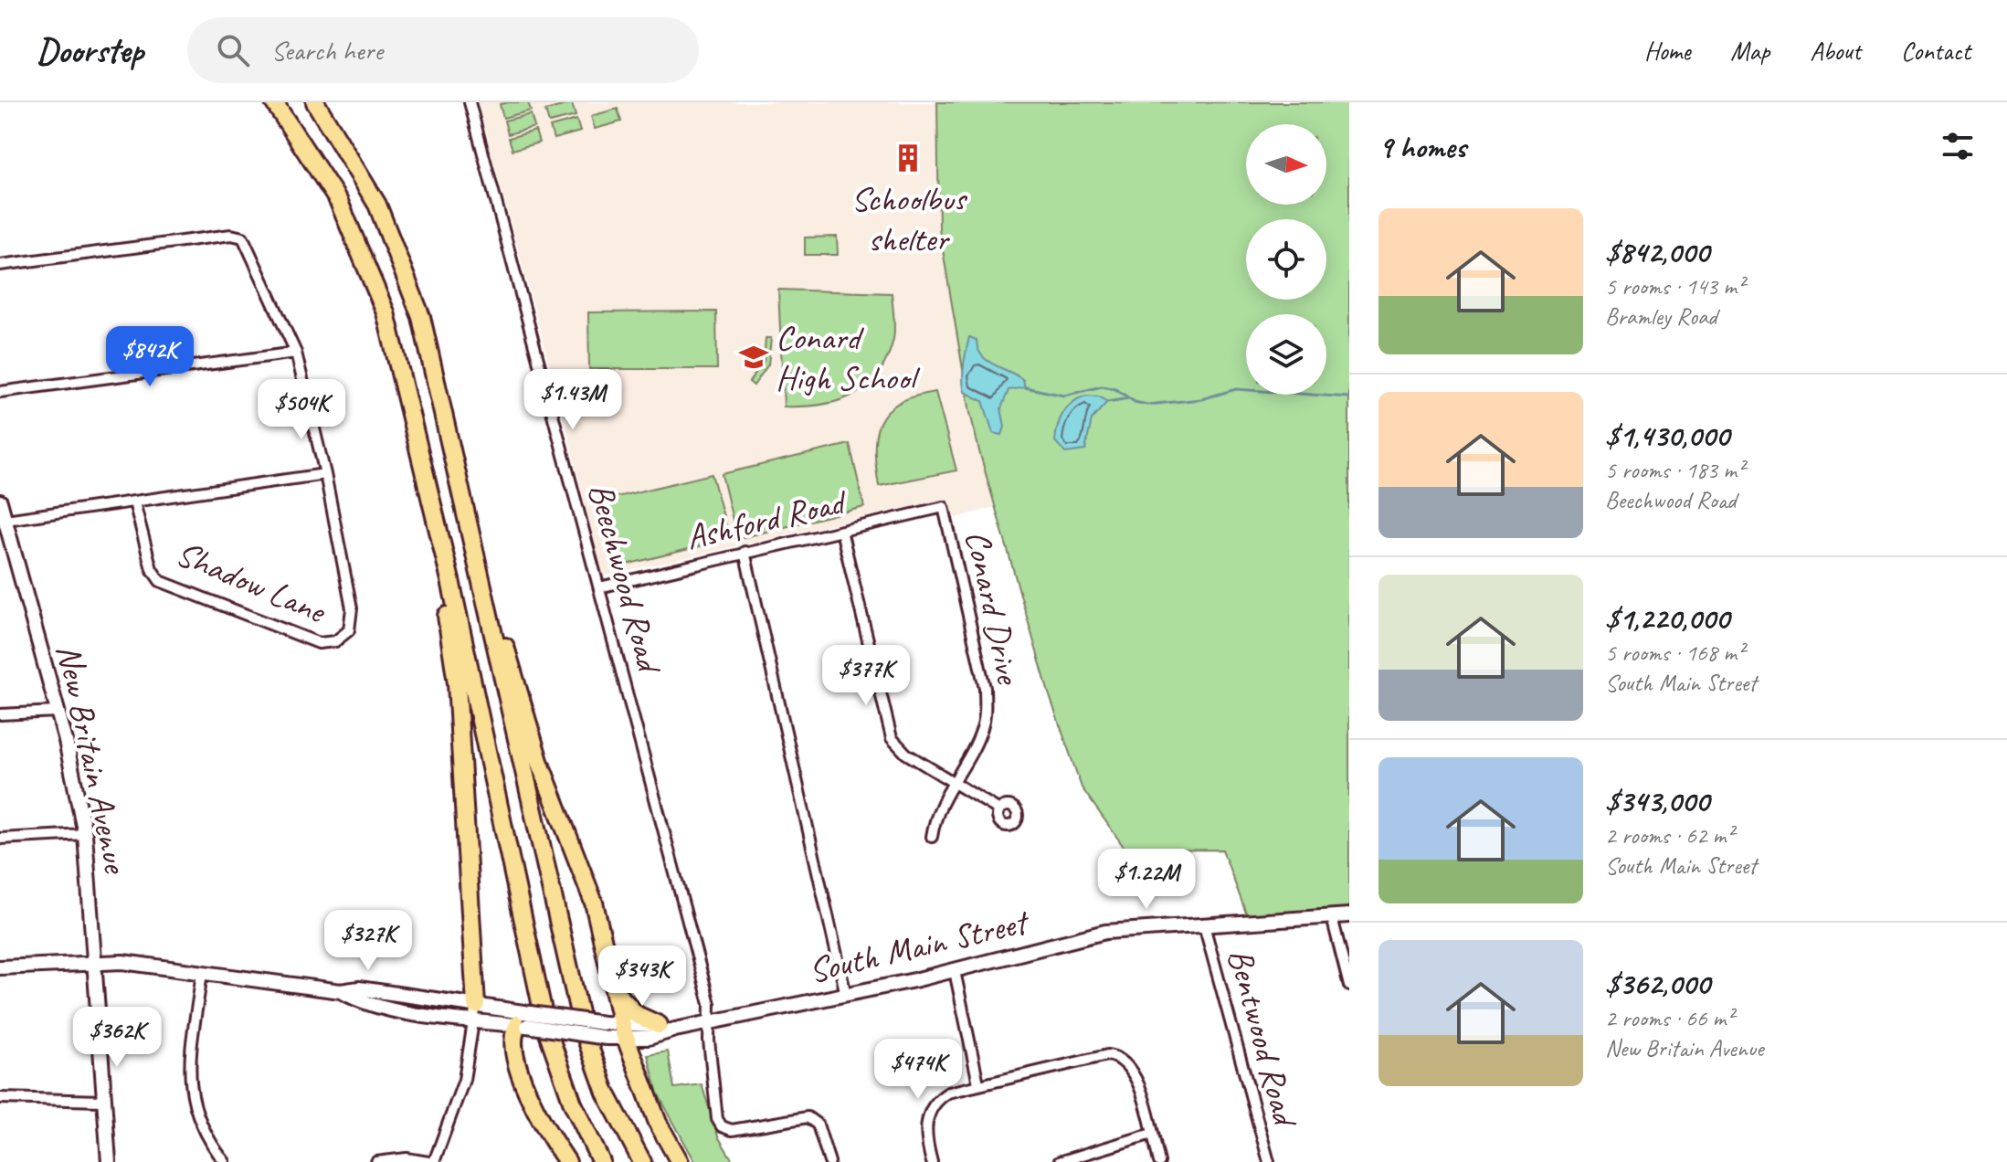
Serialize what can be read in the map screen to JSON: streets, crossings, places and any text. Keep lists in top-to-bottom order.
{
  "streets": {
    "main road": ["New Britain Avenue", "South Main Street"],
    "street": [
      "Ashford Road",
      "Beechwood Road",
      "Shadow Lane",
      "Conard Drive",
      "Bentwood Road"
    ]
  },
  "crossings": [
    ["Ashford Road", "Beechwood Road"],
    ["Ashford Road", "Conard Drive"],
    ["Beechwood Road", "South Main Street"],
    ["New Britain Avenue", "South Main Street"],
    ["South Main Street", "Bentwood Road"]
  ],
  "places": {
    "building": ["Schoolbus shelter"],
    "school or university": ["Conard High School"]
  },
  "north": "right",
  "page": {
    "header": "Doorstep",
    "search": "Search here",
    "nav": [
      "Home",
      "Map",
      "About",
      "Contact"
    ],
    "heading": "9 homes",
    "list": [
      {
        "name": "$842,000",
        "note": "5 rooms · 143 m² · Bramley Road"
      },
      {
        "name": "$1,430,000",
        "note": "5 rooms · 183 m² · Beechwood Road"
      },
      {
        "name": "$1,220,000",
        "note": "5 rooms · 168 m² · South Main Street"
      },
      {
        "name": "$343,000",
        "note": "2 rooms · 62 m² · South Main Street"
      },
      {
        "name": "$362,000",
        "note": "2 rooms · 66 m² · New Britain Avenue"
      }
    ],
    "price": [
      "$842K",
      "$1.43M",
      "$504K",
      "$377K",
      "$1.22M",
      "$327K",
      "$343K",
      "$362K",
      "$474K"
    ]
  }
}
